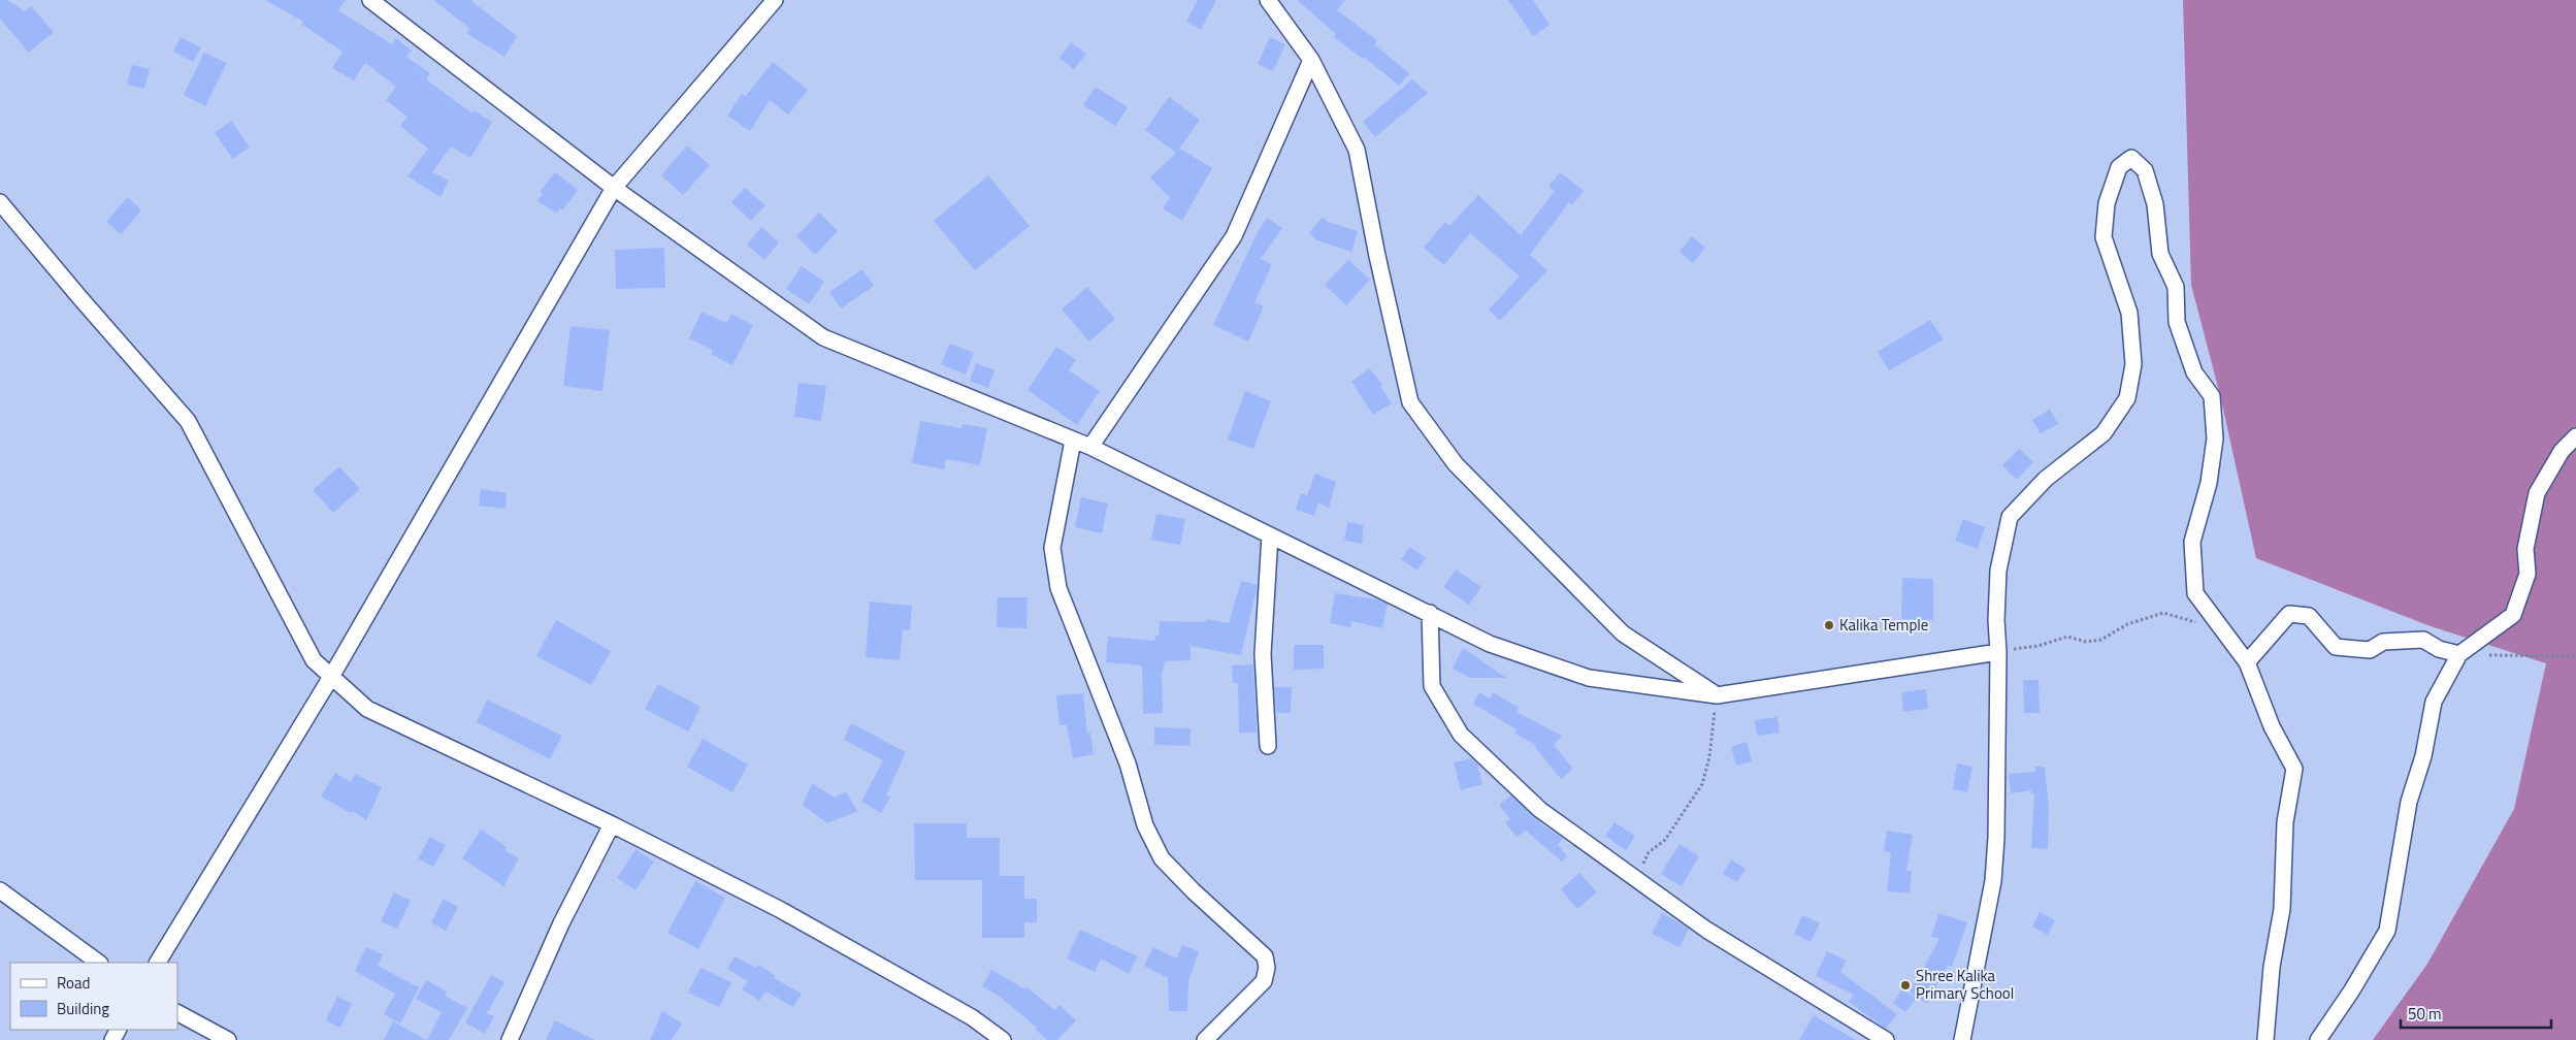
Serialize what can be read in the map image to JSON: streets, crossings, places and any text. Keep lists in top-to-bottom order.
{
  "places": ["Kalika Temple", "Shree Kalika Primary School"],
  "legend": ["Road", "Building"],
  "scale_bar": "50 m"
}
